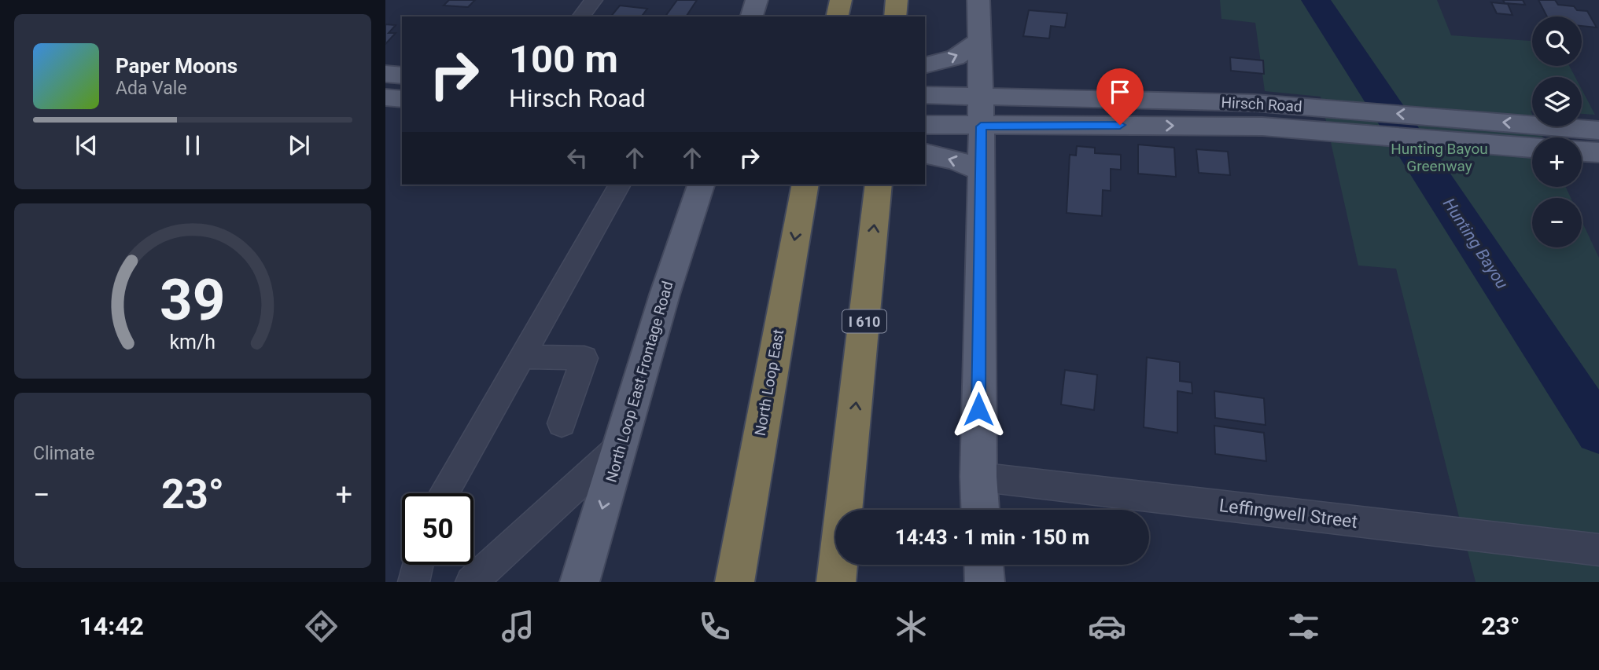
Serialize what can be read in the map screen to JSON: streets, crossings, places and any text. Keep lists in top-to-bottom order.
{
  "streets": {
    "highway": ["I 610", "North Loop East"],
    "main road": ["Hirsch Road", "North Loop East Frontage Road"],
    "street": ["Leffingwell Street"]
  },
  "water": ["Hunting Bayou"],
  "parks": ["Hunting Bayou Greenway"],
  "page": {
    "map_buttons": ["+", "−"],
    "turn": ["100 m", "Hirsch Road"],
    "song": ["Paper Moons", "Ada Vale"],
    "tile": "Climate",
    "heat": ["−", "23°", "+"],
    "limit": "50",
    "trip": "14:43 · 1 min · 150 m",
    "tabs": ["14:42", "23°"],
    "gauge": ["39", "km/h"]
  }
}
